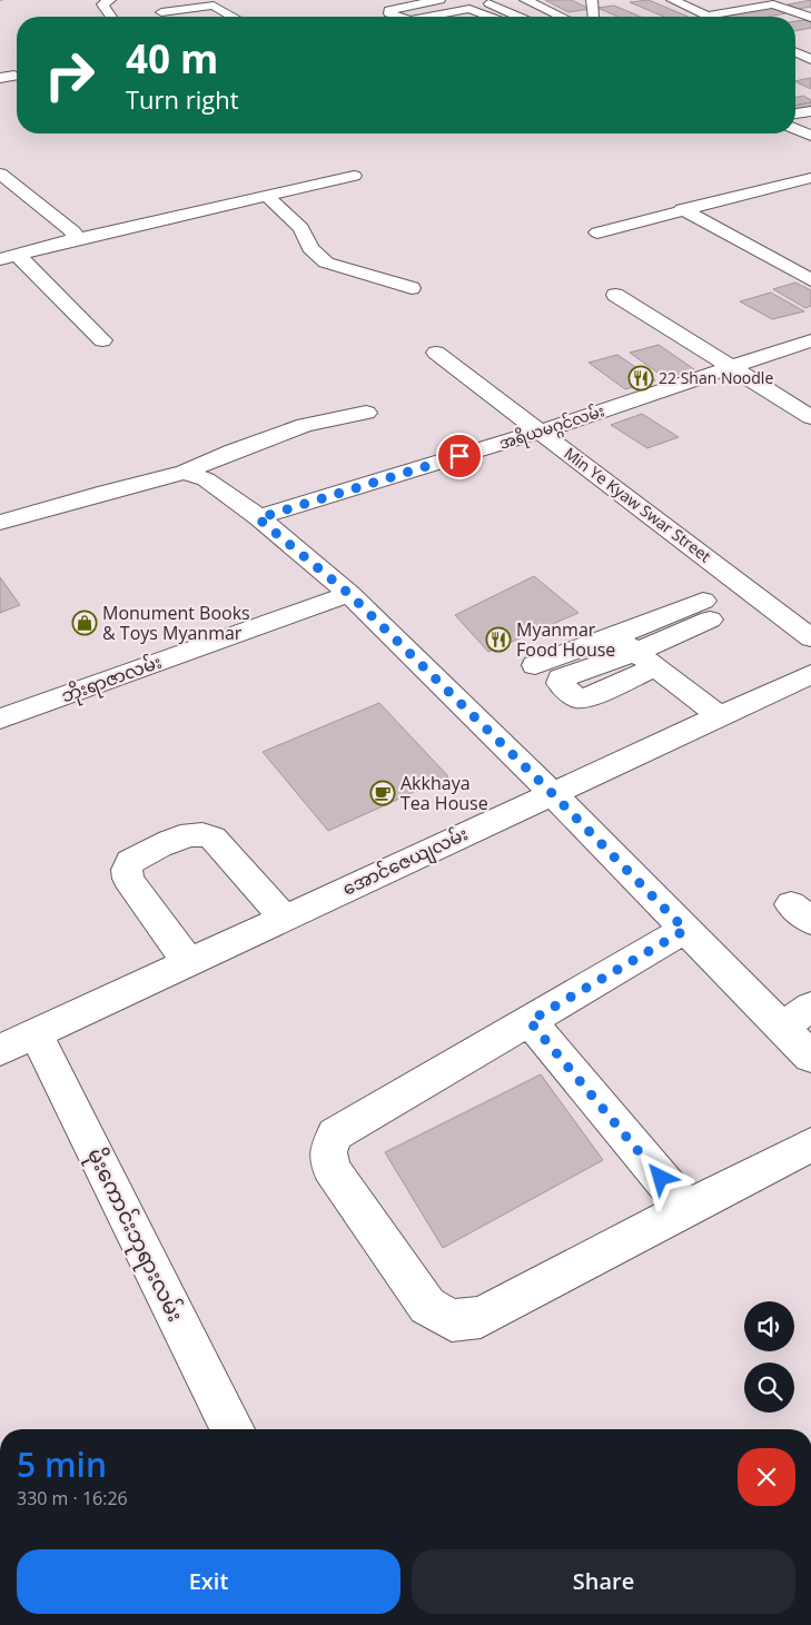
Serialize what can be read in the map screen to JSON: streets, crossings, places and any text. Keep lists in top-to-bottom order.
{
  "streets": {
    "street": [
      "အရိယမဂ္ဂင်လမ်း",
      "Min Ye Kyaw Swar Street",
      "ဘိုးရာဇာလမ်း",
      "အောင်ဇေယျလမ်း",
      "မိုးကောင်းဘုရားလမ်း"
    ]
  },
  "crossings": [
    ["အရိယမဂ္ဂင်လမ်း", "Min Ye Kyaw Swar Street"],
    ["အောင်ဇေယျလမ်း", "မိုးကောင်းဘုရားလမ်း"]
  ],
  "places": {
    "restaurant": ["22 Shan Noodle", "Myanmar Food House"],
    "shop": ["Monument Books & Toys Myanmar"],
    "cafe": ["Akkhaya Tea House"]
  },
  "page": {
    "turn": ["40 m", "Turn right"],
    "heading": ["5 min", "330 m · 16:26"],
    "buttons": ["Exit", "Share"]
  }
}
